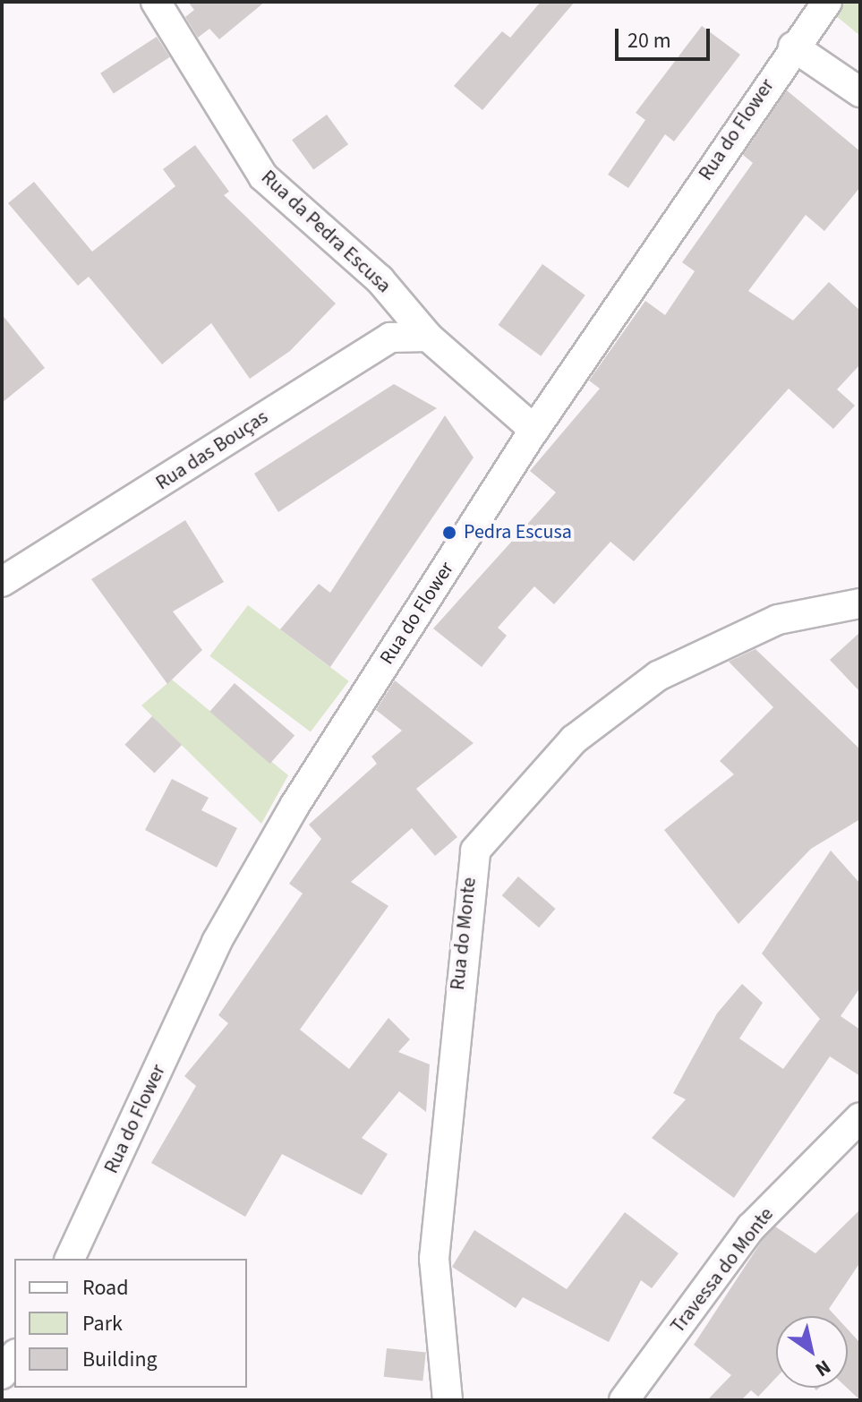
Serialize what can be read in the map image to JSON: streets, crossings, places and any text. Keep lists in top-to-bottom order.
{
  "streets": {
    "street": [
      "Rua do Flower",
      "Rua da Pedra Escusa",
      "Rua das Bouças",
      "Rua do Monte",
      "Travessa do Monte"
    ]
  },
  "crossings": [
    ["Rua do Flower", "Rua da Pedra Escusa"],
    ["Rua da Pedra Escusa", "Rua das Bouças"]
  ],
  "places": ["Pedra Escusa"],
  "legend": ["Road", "Park", "Building"],
  "scale_bar": "20 m",
  "north": "bottom right"
}
